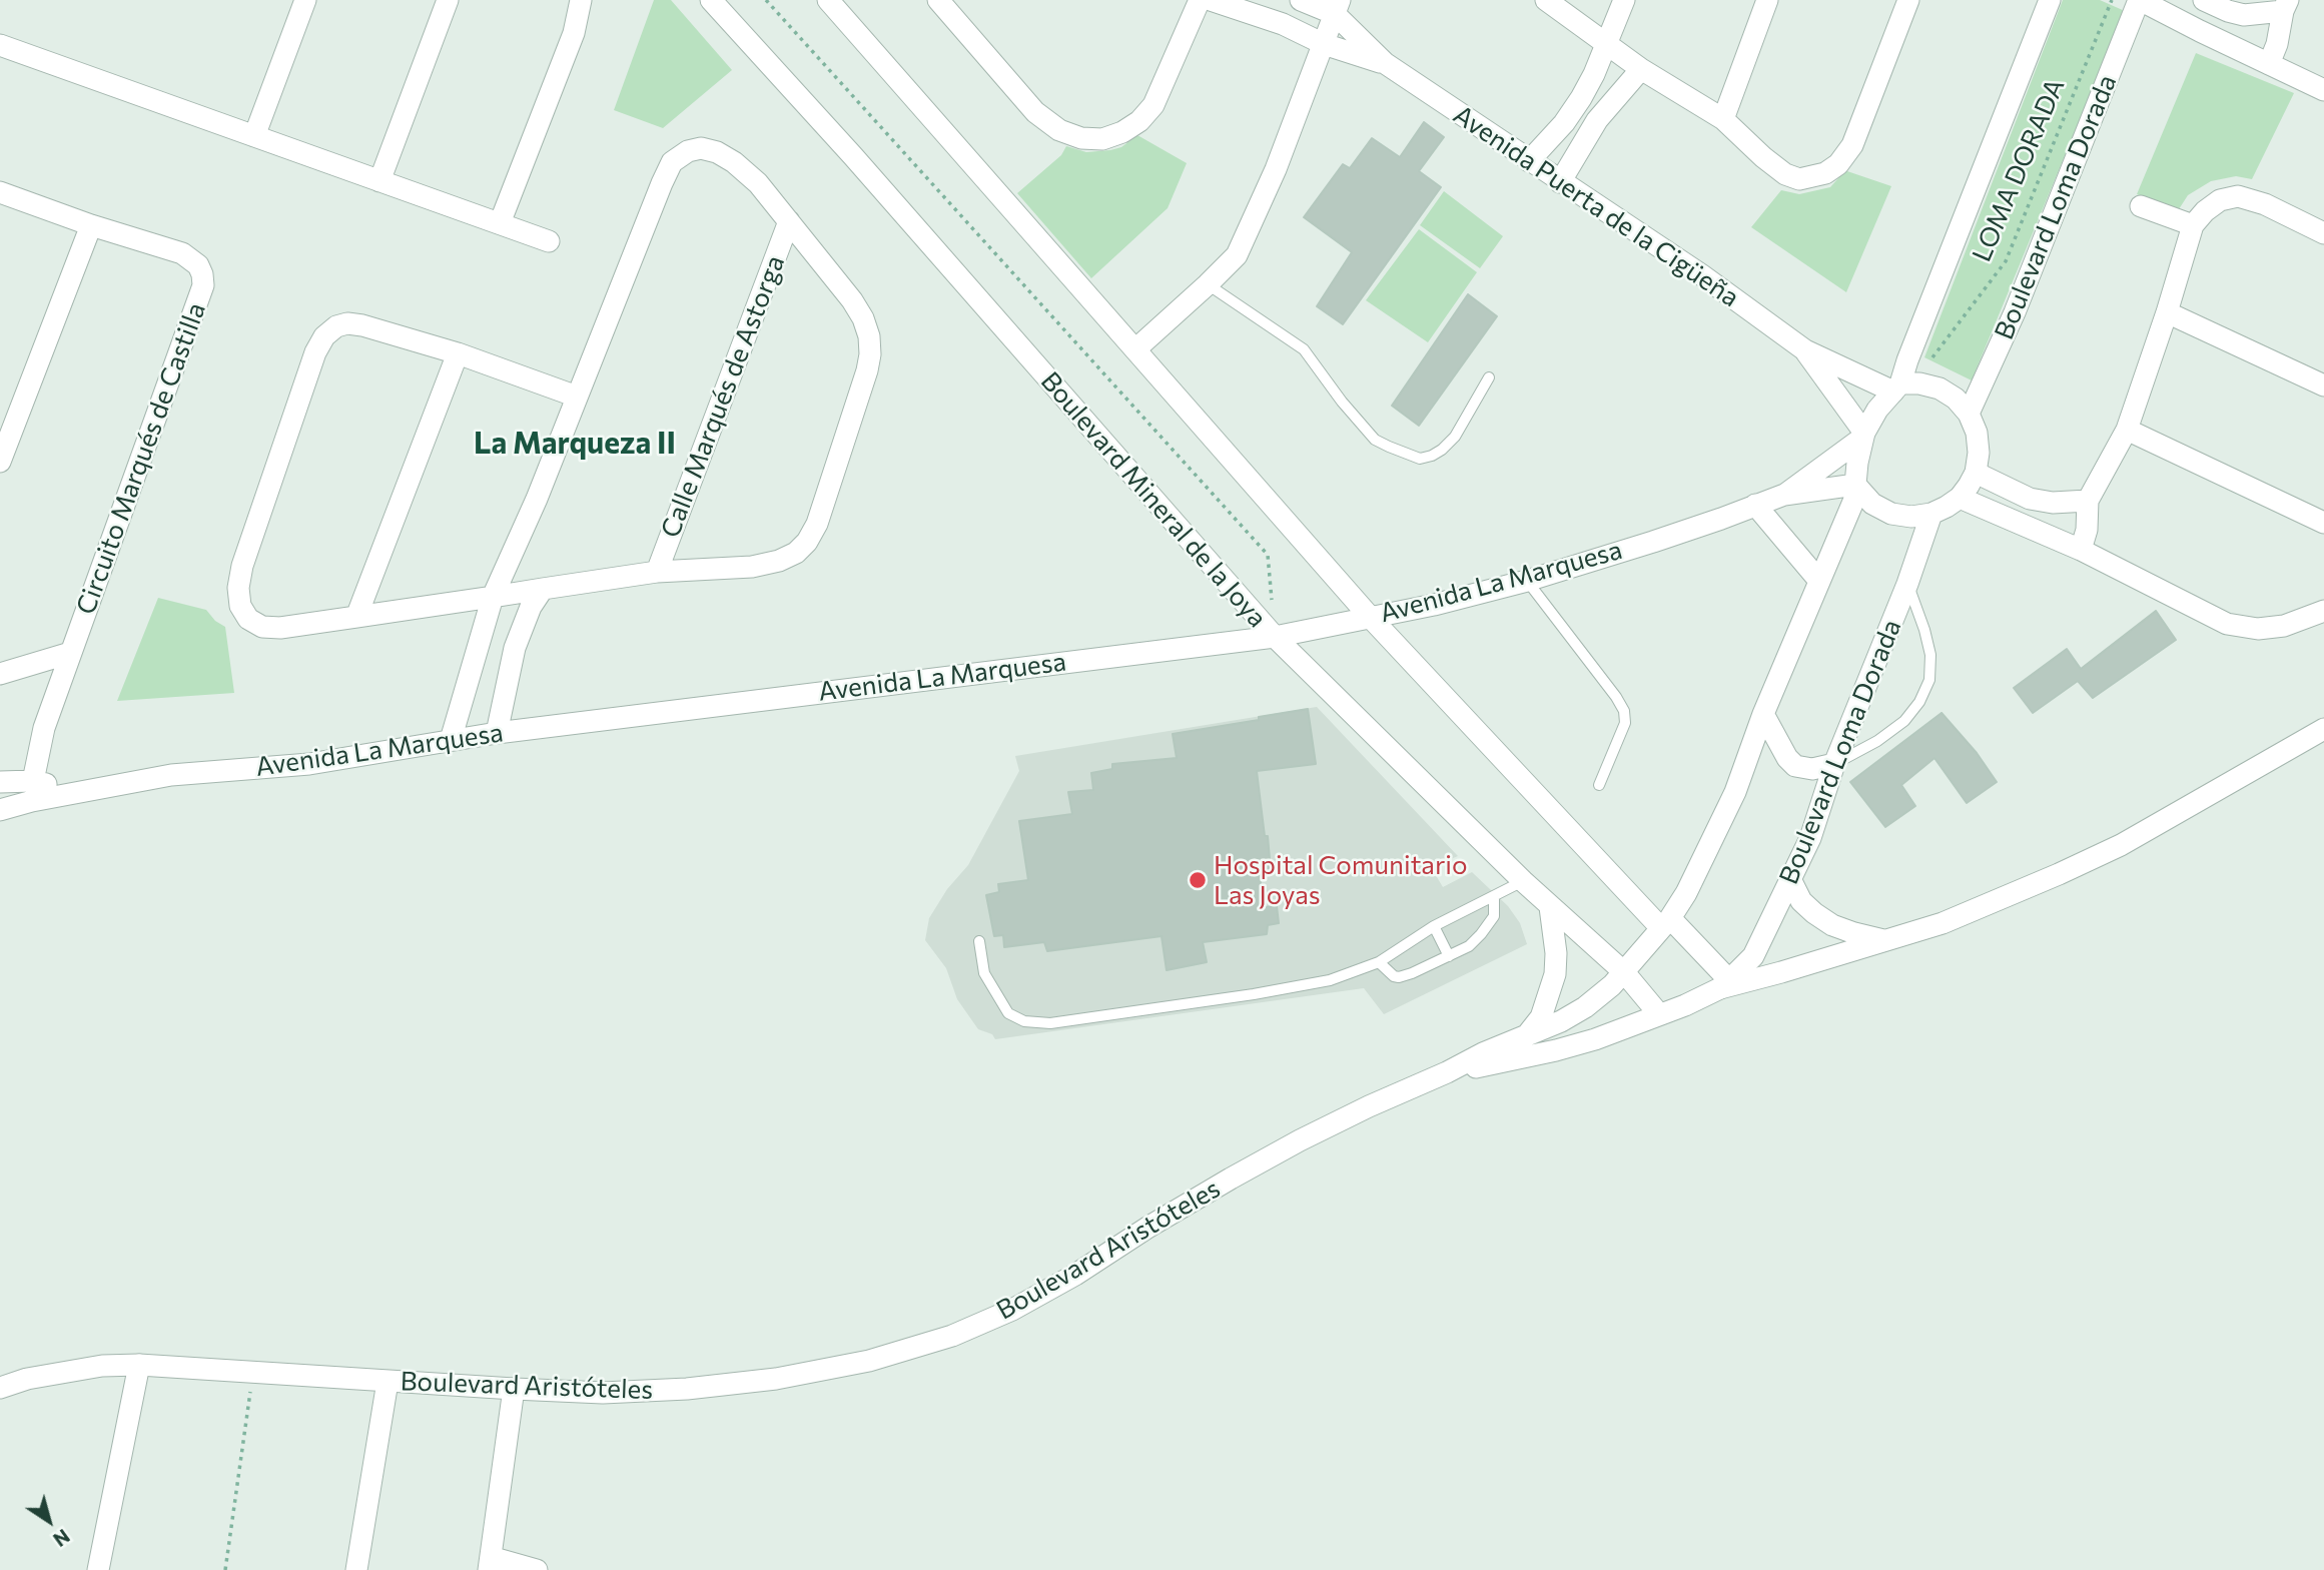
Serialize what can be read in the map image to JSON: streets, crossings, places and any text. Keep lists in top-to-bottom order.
{
  "streets": {
    "street": [
      "Avenida Puerta de la Cigüeña",
      "Boulevard Loma Dorada",
      "Calle Marqués de Astorga",
      "Circuito Marqués de Castilla",
      "Boulevard Mineral de la Joya",
      "Avenida La Marquesa",
      "Boulevard Aristóteles"
    ],
    "path": ["LOMA DORADA"]
  },
  "crossings": [
    ["Avenida Puerta de la Cigüeña", "Boulevard Loma Dorada"],
    ["Avenida Puerta de la Cigüeña", "Avenida La Marquesa"],
    ["Boulevard Loma Dorada", "Avenida La Marquesa"],
    ["Boulevard Loma Dorada", "Boulevard Aristóteles"],
    ["Boulevard Mineral de la Joya", "Avenida La Marquesa"],
    ["Boulevard Mineral de la Joya", "Boulevard Aristóteles"]
  ],
  "districts": ["La Marqueza II"],
  "places": ["Hospital Comunitario Las Joyas"],
  "north": "bottom right"
}
